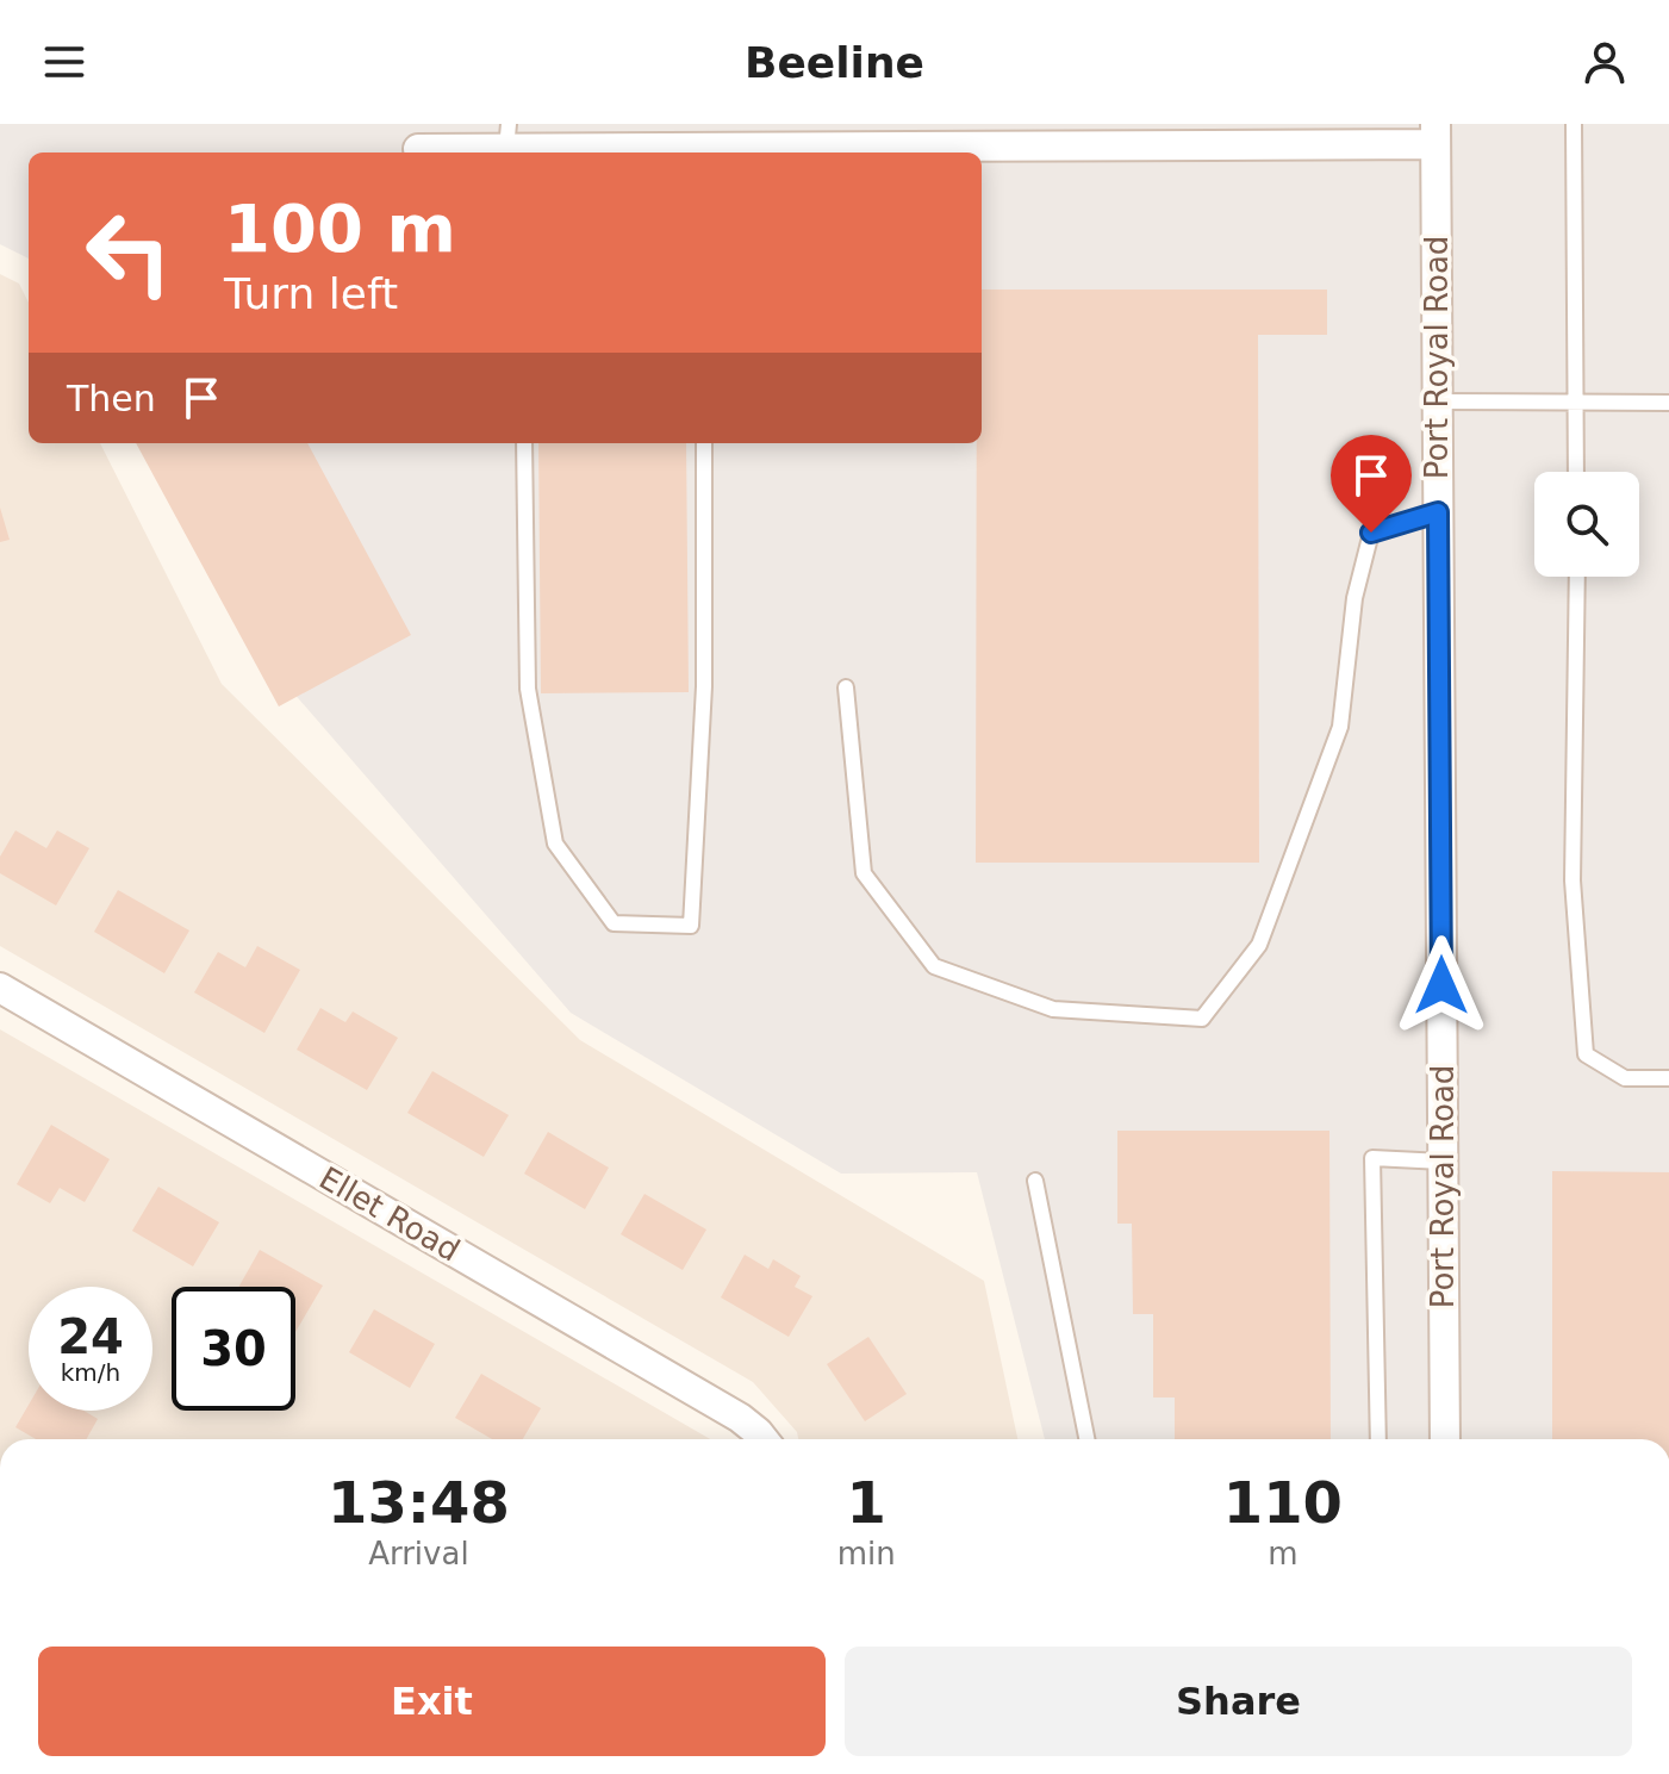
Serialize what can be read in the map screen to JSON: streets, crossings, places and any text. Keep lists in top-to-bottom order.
{
  "streets": {
    "street": ["Port Royal Road", "Ellet Road"]
  },
  "page": {
    "header": "Beeline",
    "turn": ["100 m", "Turn left"],
    "then": "Then",
    "speed": "24 km/h",
    "limit": "30",
    "eta": [
      "13:48",
      "Arrival",
      "1",
      "min",
      "110",
      "m"
    ],
    "buttons": ["Exit", "Share"]
  }
}
